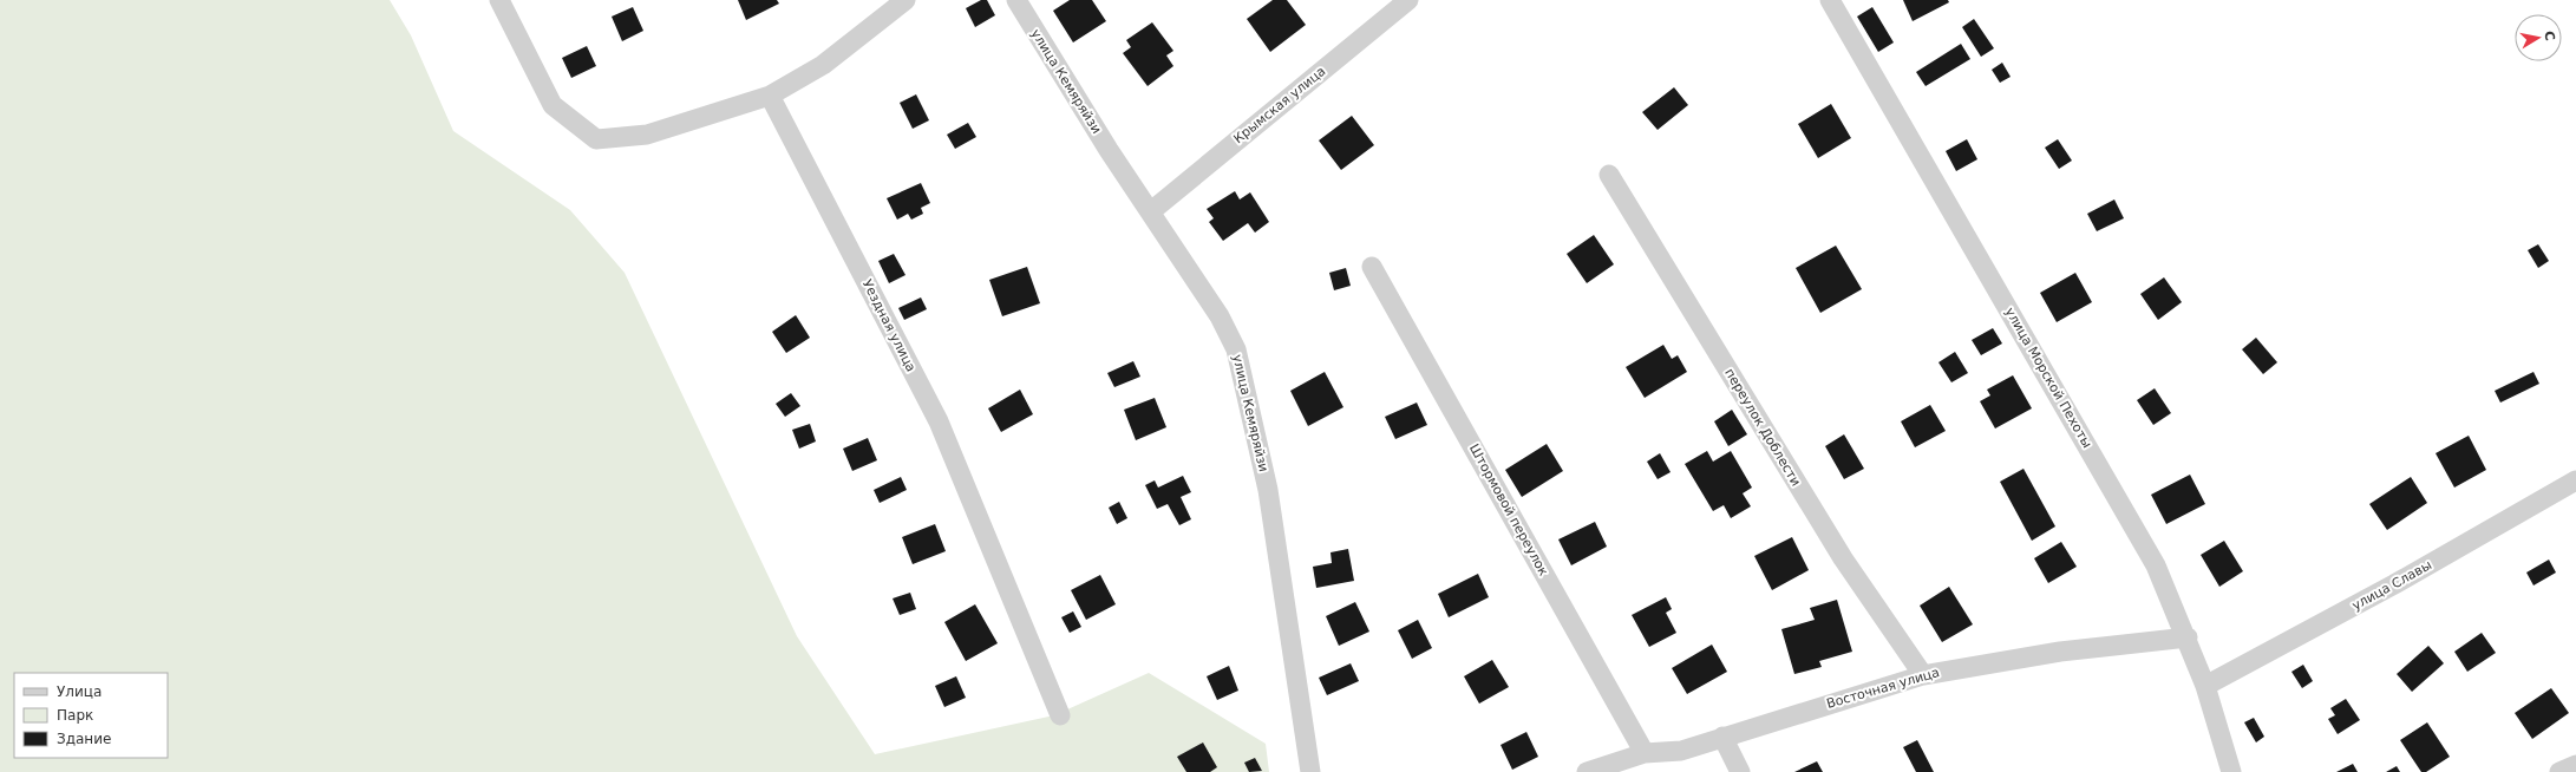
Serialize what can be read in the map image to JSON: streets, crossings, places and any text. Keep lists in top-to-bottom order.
{
  "streets": {
    "street": [
      "улица Кемяряйзи",
      "Крымская улица",
      "Уездная улица",
      "улица Морской Пехоты",
      "переулок Доблести",
      "Штормовой переулок",
      "улица Славы",
      "Восточная улица"
    ]
  },
  "crossings": [
    ["улица Кемяряйзи", "Крымская улица"],
    ["улица Морской Пехоты", "улица Славы"],
    ["улица Морской Пехоты", "Восточная улица"],
    ["переулок Доблести", "Восточная улица"],
    ["Штормовой переулок", "Восточная улица"]
  ],
  "legend": ["Улица", "Парк", "Здание"],
  "north": "right"
}
